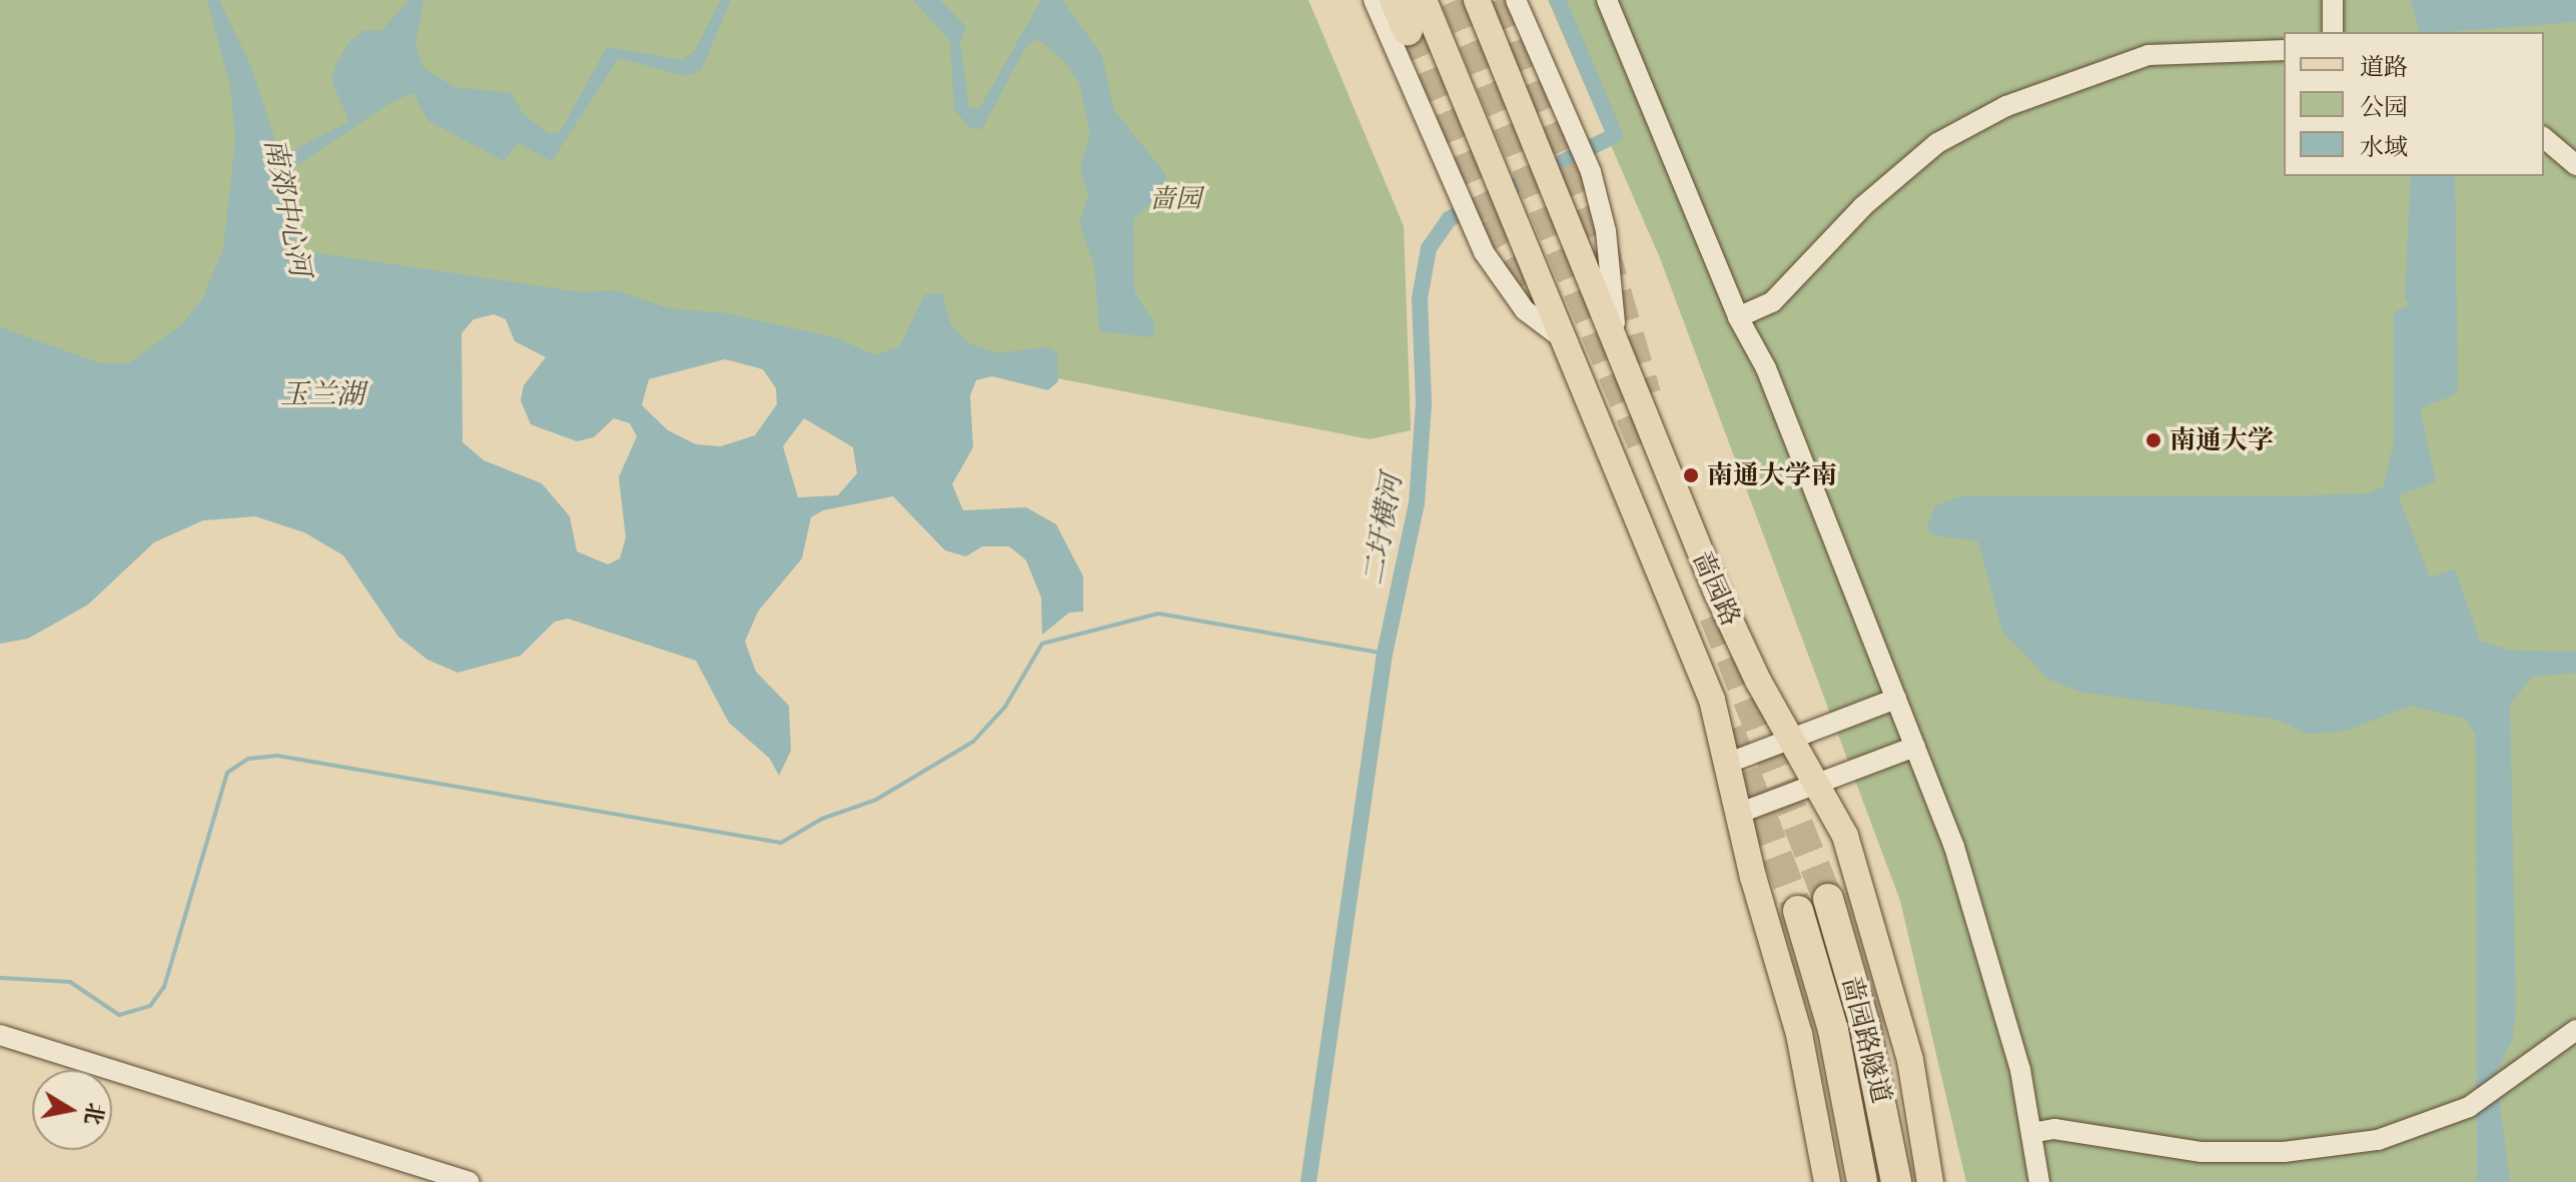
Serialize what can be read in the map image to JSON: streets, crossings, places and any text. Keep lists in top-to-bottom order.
{
  "streets": {
    "highway": ["啬园路隧道"],
    "main road": ["啬园路"]
  },
  "water": ["南郊中心河", "玉兰湖", "二圩横河"],
  "parks": ["啬园"],
  "places": ["南通大学", "南通大学南"],
  "legend": ["道路", "公园", "水域"],
  "north": "right"
}
